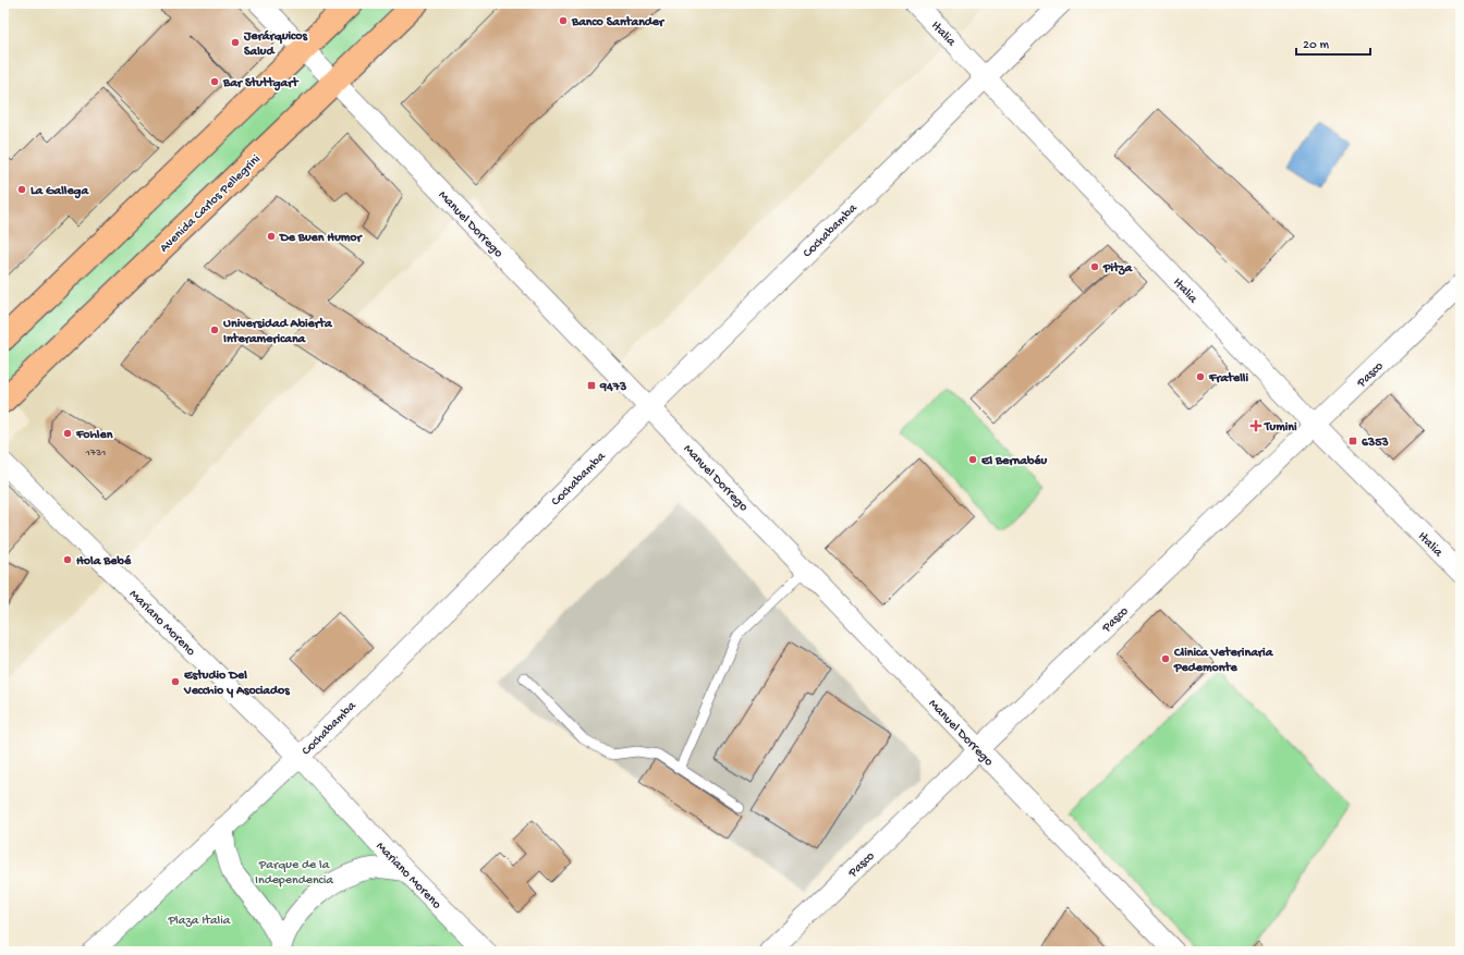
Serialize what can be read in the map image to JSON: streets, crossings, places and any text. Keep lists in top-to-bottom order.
{
  "streets": {
    "main road": ["Avenida Carlos Pellegrini"],
    "street": [
      "Italia",
      "Manuel Dorrego",
      "Cochabamba",
      "Pasco",
      "Mariano Moreno"
    ]
  },
  "crossings": [
    ["Italia", "Cochabamba"],
    ["Italia", "Pasco"],
    ["Avenida Carlos Pellegrini", "Manuel Dorrego"],
    ["Manuel Dorrego", "Cochabamba"],
    ["Manuel Dorrego", "Pasco"],
    ["Cochabamba", "Mariano Moreno"]
  ],
  "parks": ["Parque de la Independencia", "Plaza Italia"],
  "places": {
    "other": [
      "Banco Santander",
      "Jerárquicos Salud",
      "Bar Stuttgart",
      "La Gallega",
      "De Buen Humor",
      "Pitza",
      "Universidad Abierta Interamericana",
      "Fratelli",
      "Fohlen",
      "El Bernabéu",
      "Hola Bebé",
      "Clinica Veterinaria Pedemonte",
      "Estudio Del Vecchio y Asociados"
    ],
    "transit": ["9473", "6353"],
    "health": ["Tumini"]
  },
  "house_numbers": ["1731"],
  "scale_bar": "20 m"
}
